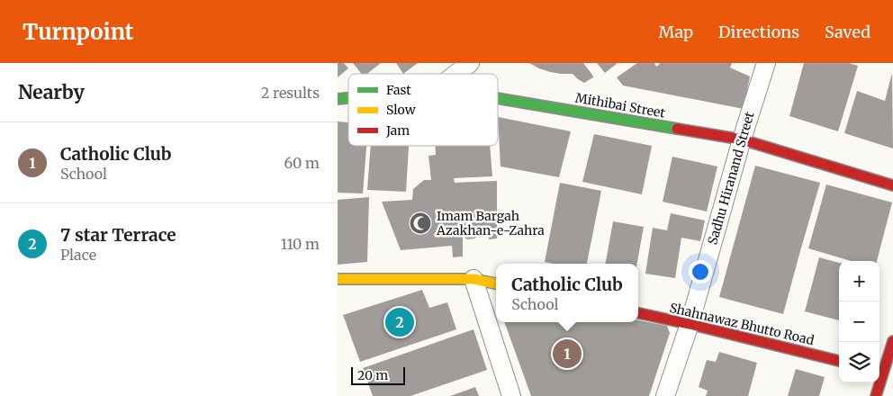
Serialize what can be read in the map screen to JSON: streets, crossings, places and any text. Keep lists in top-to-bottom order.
{
  "streets": {
    "main road": ["Mithibai Street", "Shahnawaz Bhutto Road"],
    "street": ["Sadhu Hiranand Street"]
  },
  "crossings": [
    ["Mithibai Street", "Sadhu Hiranand Street"],
    ["Sadhu Hiranand Street", "Shahnawaz Bhutto Road"]
  ],
  "places": {
    "mosque": ["Imam Bargah Azakhan-e-Zahra"]
  },
  "legend": ["Fast", "Slow", "Jam"],
  "scale_bar": "20 m",
  "page": {
    "header": "Turnpoint",
    "nav": ["Map", "Directions", "Saved"],
    "heading": ["Nearby", "2 results"],
    "list": [
      {
        "mark": "1",
        "name": "Catholic Club",
        "note": "School",
        "value": "60 m"
      },
      {
        "mark": "2",
        "name": "7 star Terrace",
        "note": "Place",
        "value": "110 m"
      }
    ],
    "map_buttons": ["+", "−"],
    "popup": ["Catholic Club", "School"],
    "pins": ["2", "1"],
    "scale": "20 m"
  }
}
